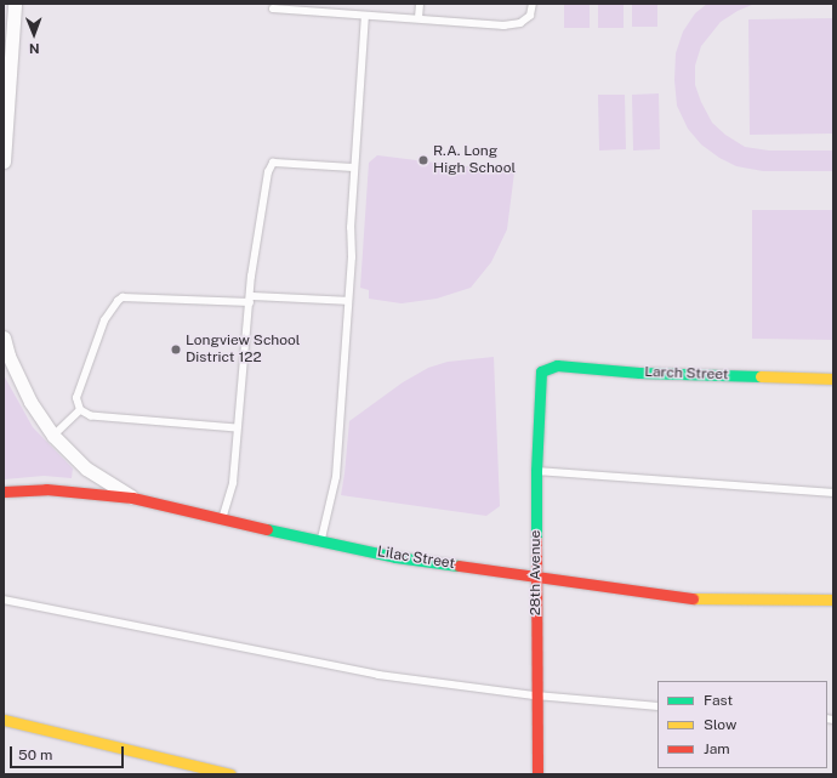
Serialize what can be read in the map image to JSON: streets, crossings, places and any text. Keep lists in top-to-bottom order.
{
  "streets": {
    "street": ["Larch Street", "Lilac Street", "28th Avenue"]
  },
  "crossings": [
    ["Larch Street", "28th Avenue"],
    ["Lilac Street", "28th Avenue"]
  ],
  "places": ["R.A. Long High School", "Longview School District 122"],
  "legend": ["Fast", "Slow", "Jam"],
  "scale_bar": "50 m",
  "north": "bottom"
}
